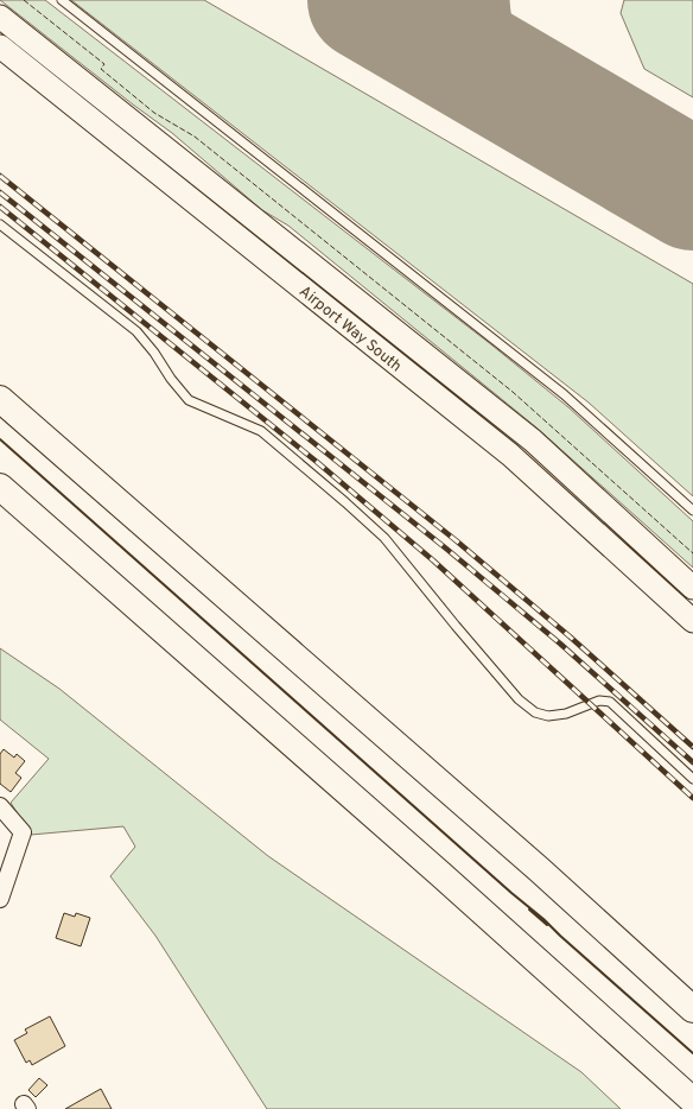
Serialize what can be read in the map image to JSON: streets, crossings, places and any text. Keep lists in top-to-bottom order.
{
  "streets": {
    "main road": ["Airport Way South"]
  }
}
